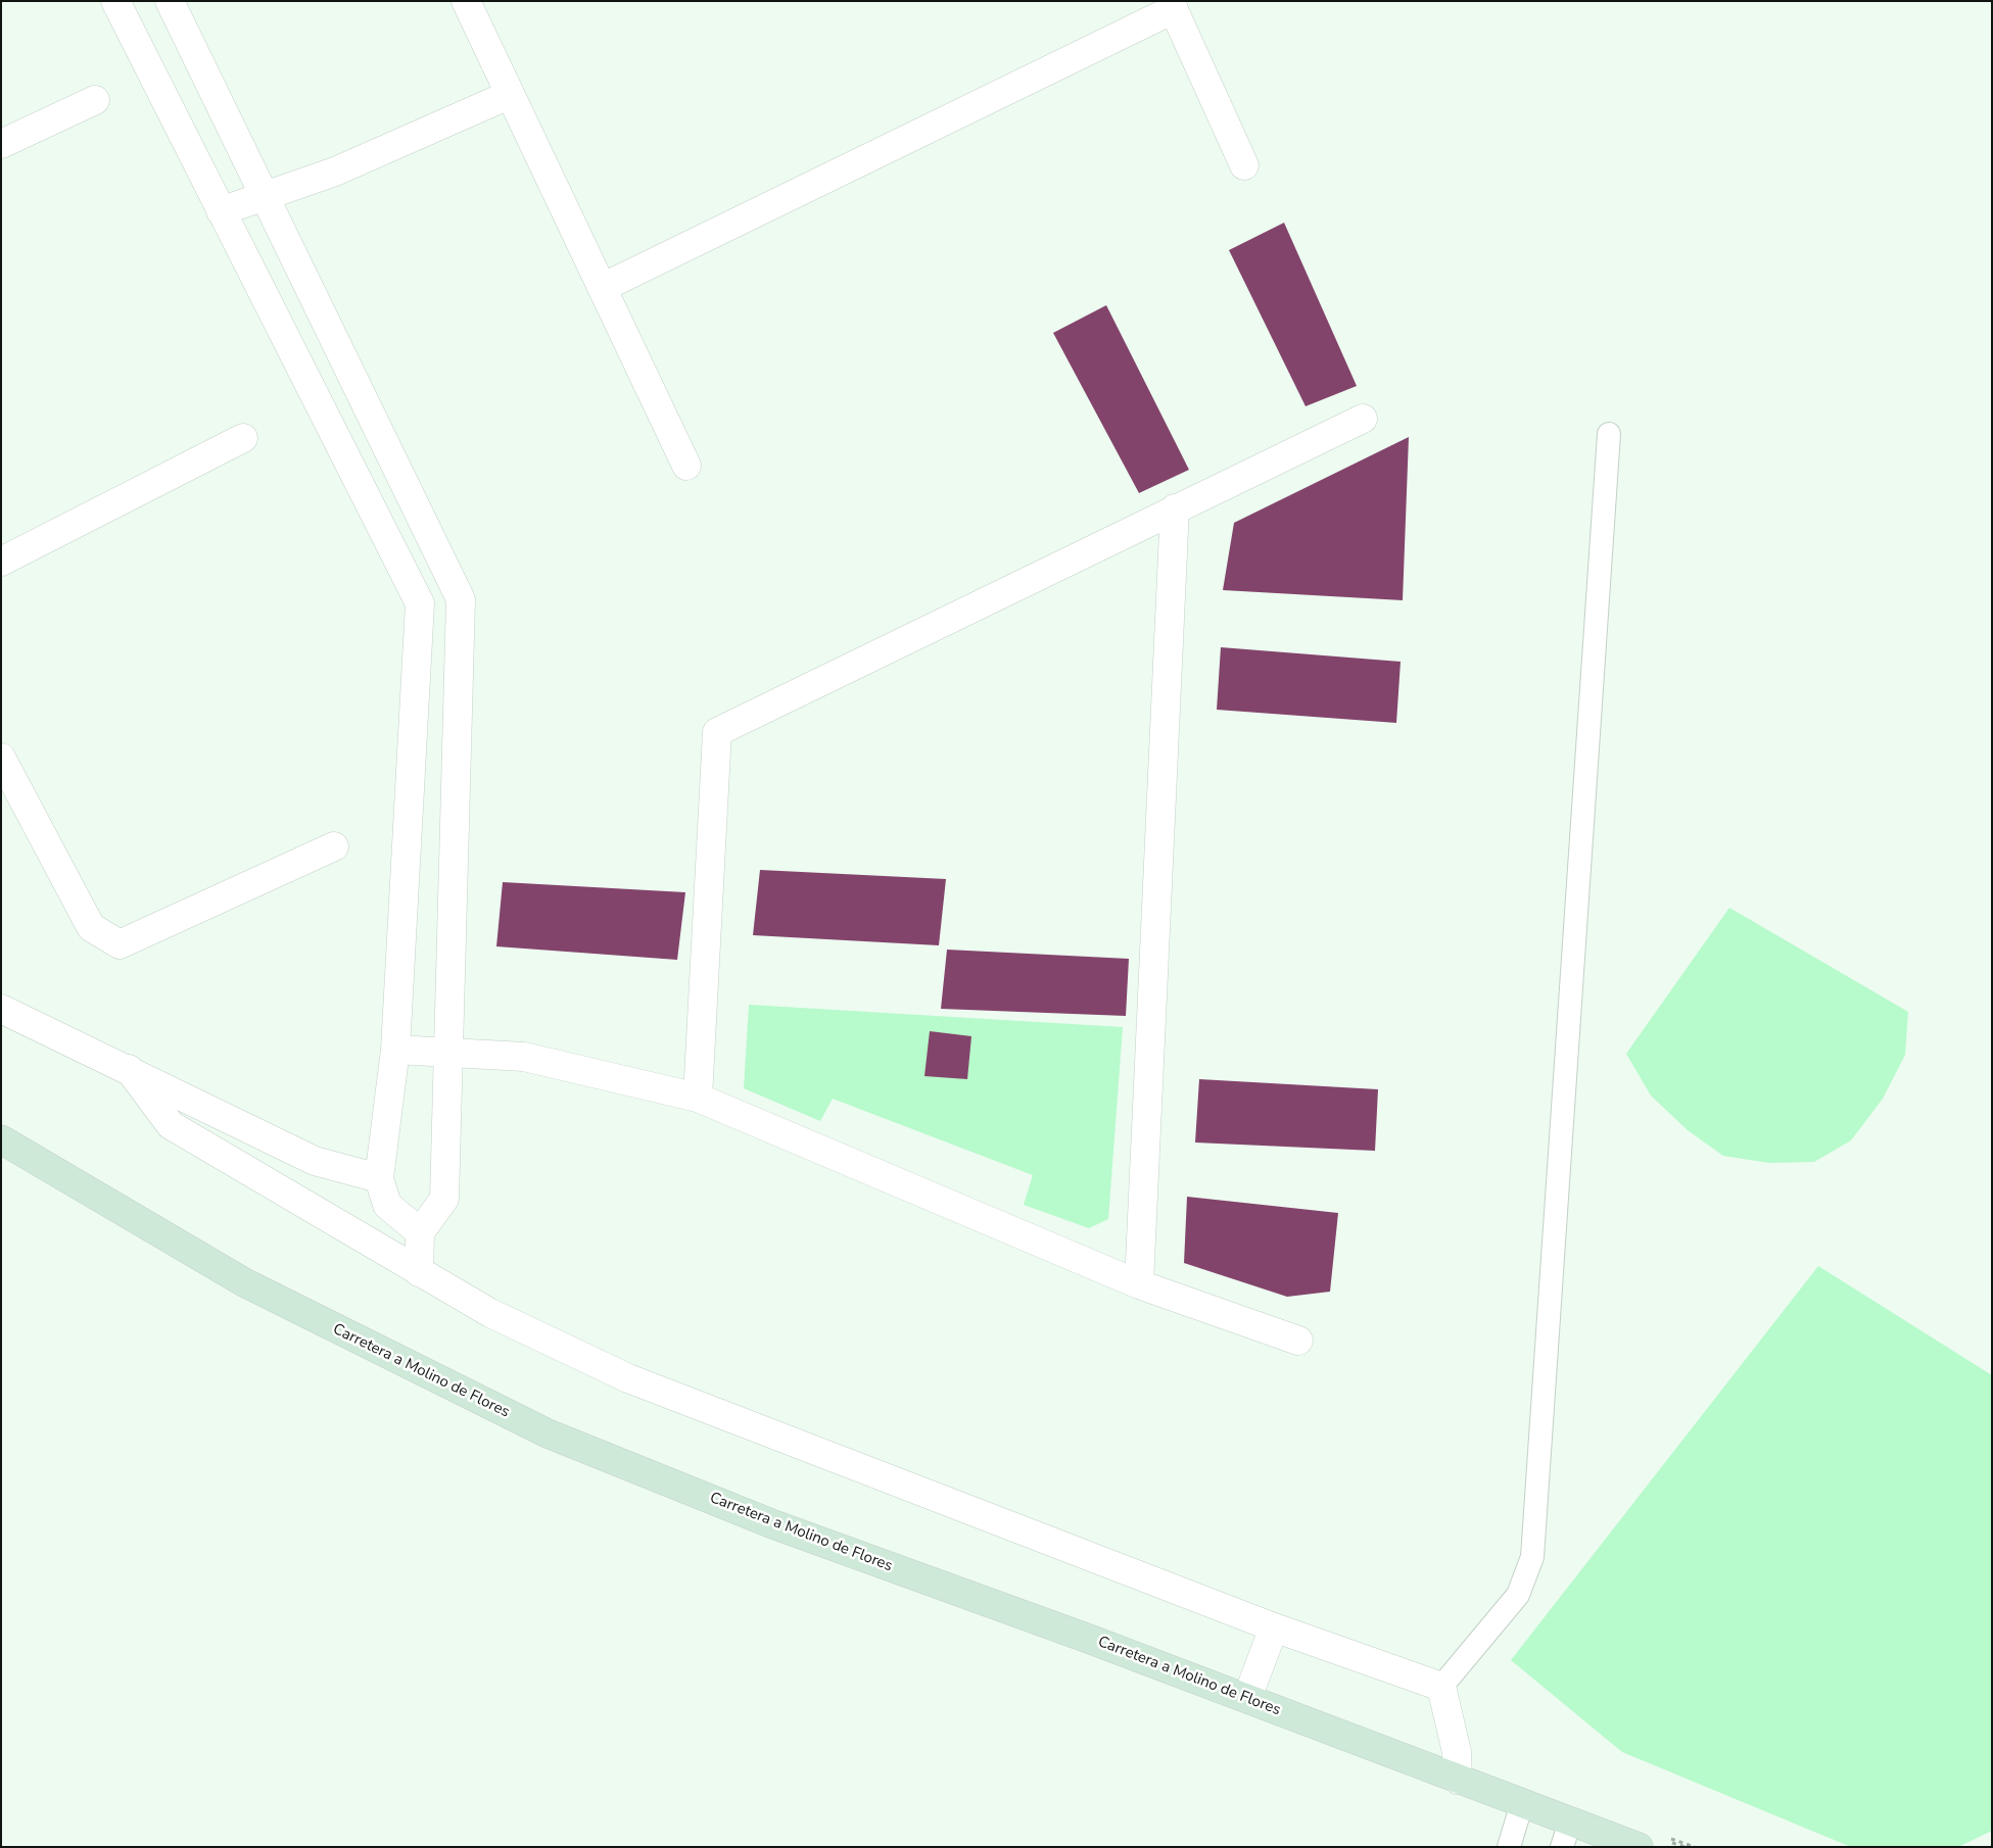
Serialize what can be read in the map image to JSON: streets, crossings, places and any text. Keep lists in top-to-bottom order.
{
  "streets": {
    "main road": ["Carretera a Molino de Flores"]
  }
}
